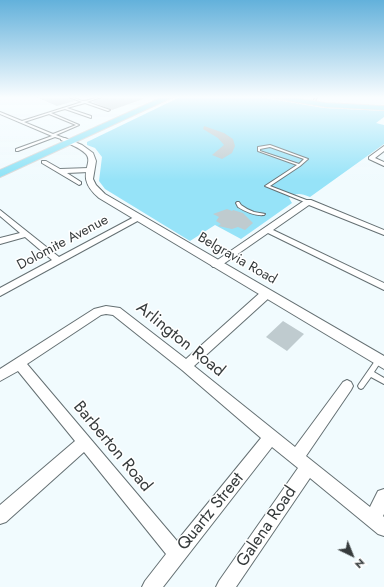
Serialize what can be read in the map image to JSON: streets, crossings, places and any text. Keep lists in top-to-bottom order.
{
  "streets": {
    "street": [
      "Dolomite Avenue",
      "Belgravia Road",
      "Arlington Road",
      "Barberton Road",
      "Quartz Street",
      "Galena Road"
    ]
  },
  "crossings": [
    ["Dolomite Avenue", "Belgravia Road"],
    ["Arlington Road", "Barberton Road"],
    ["Arlington Road", "Quartz Street"],
    ["Arlington Road", "Galena Road"],
    ["Barberton Road", "Quartz Street"]
  ],
  "north": "bottom right"
}
